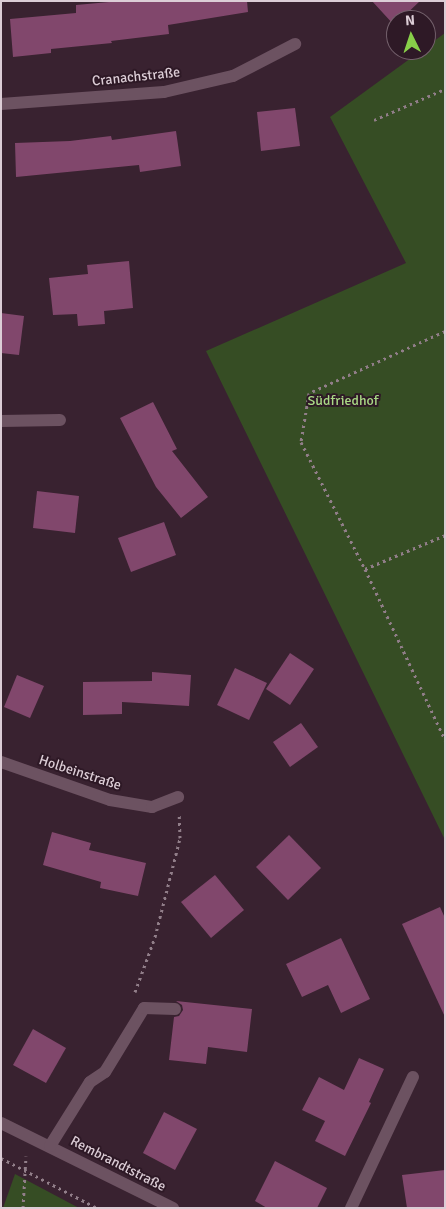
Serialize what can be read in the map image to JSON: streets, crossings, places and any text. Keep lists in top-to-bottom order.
{
  "streets": {
    "street": ["Cranachstraße", "Holbeinstraße", "Rembrandtstraße"]
  },
  "parks": ["Südfriedhof"],
  "north": "top"
}
